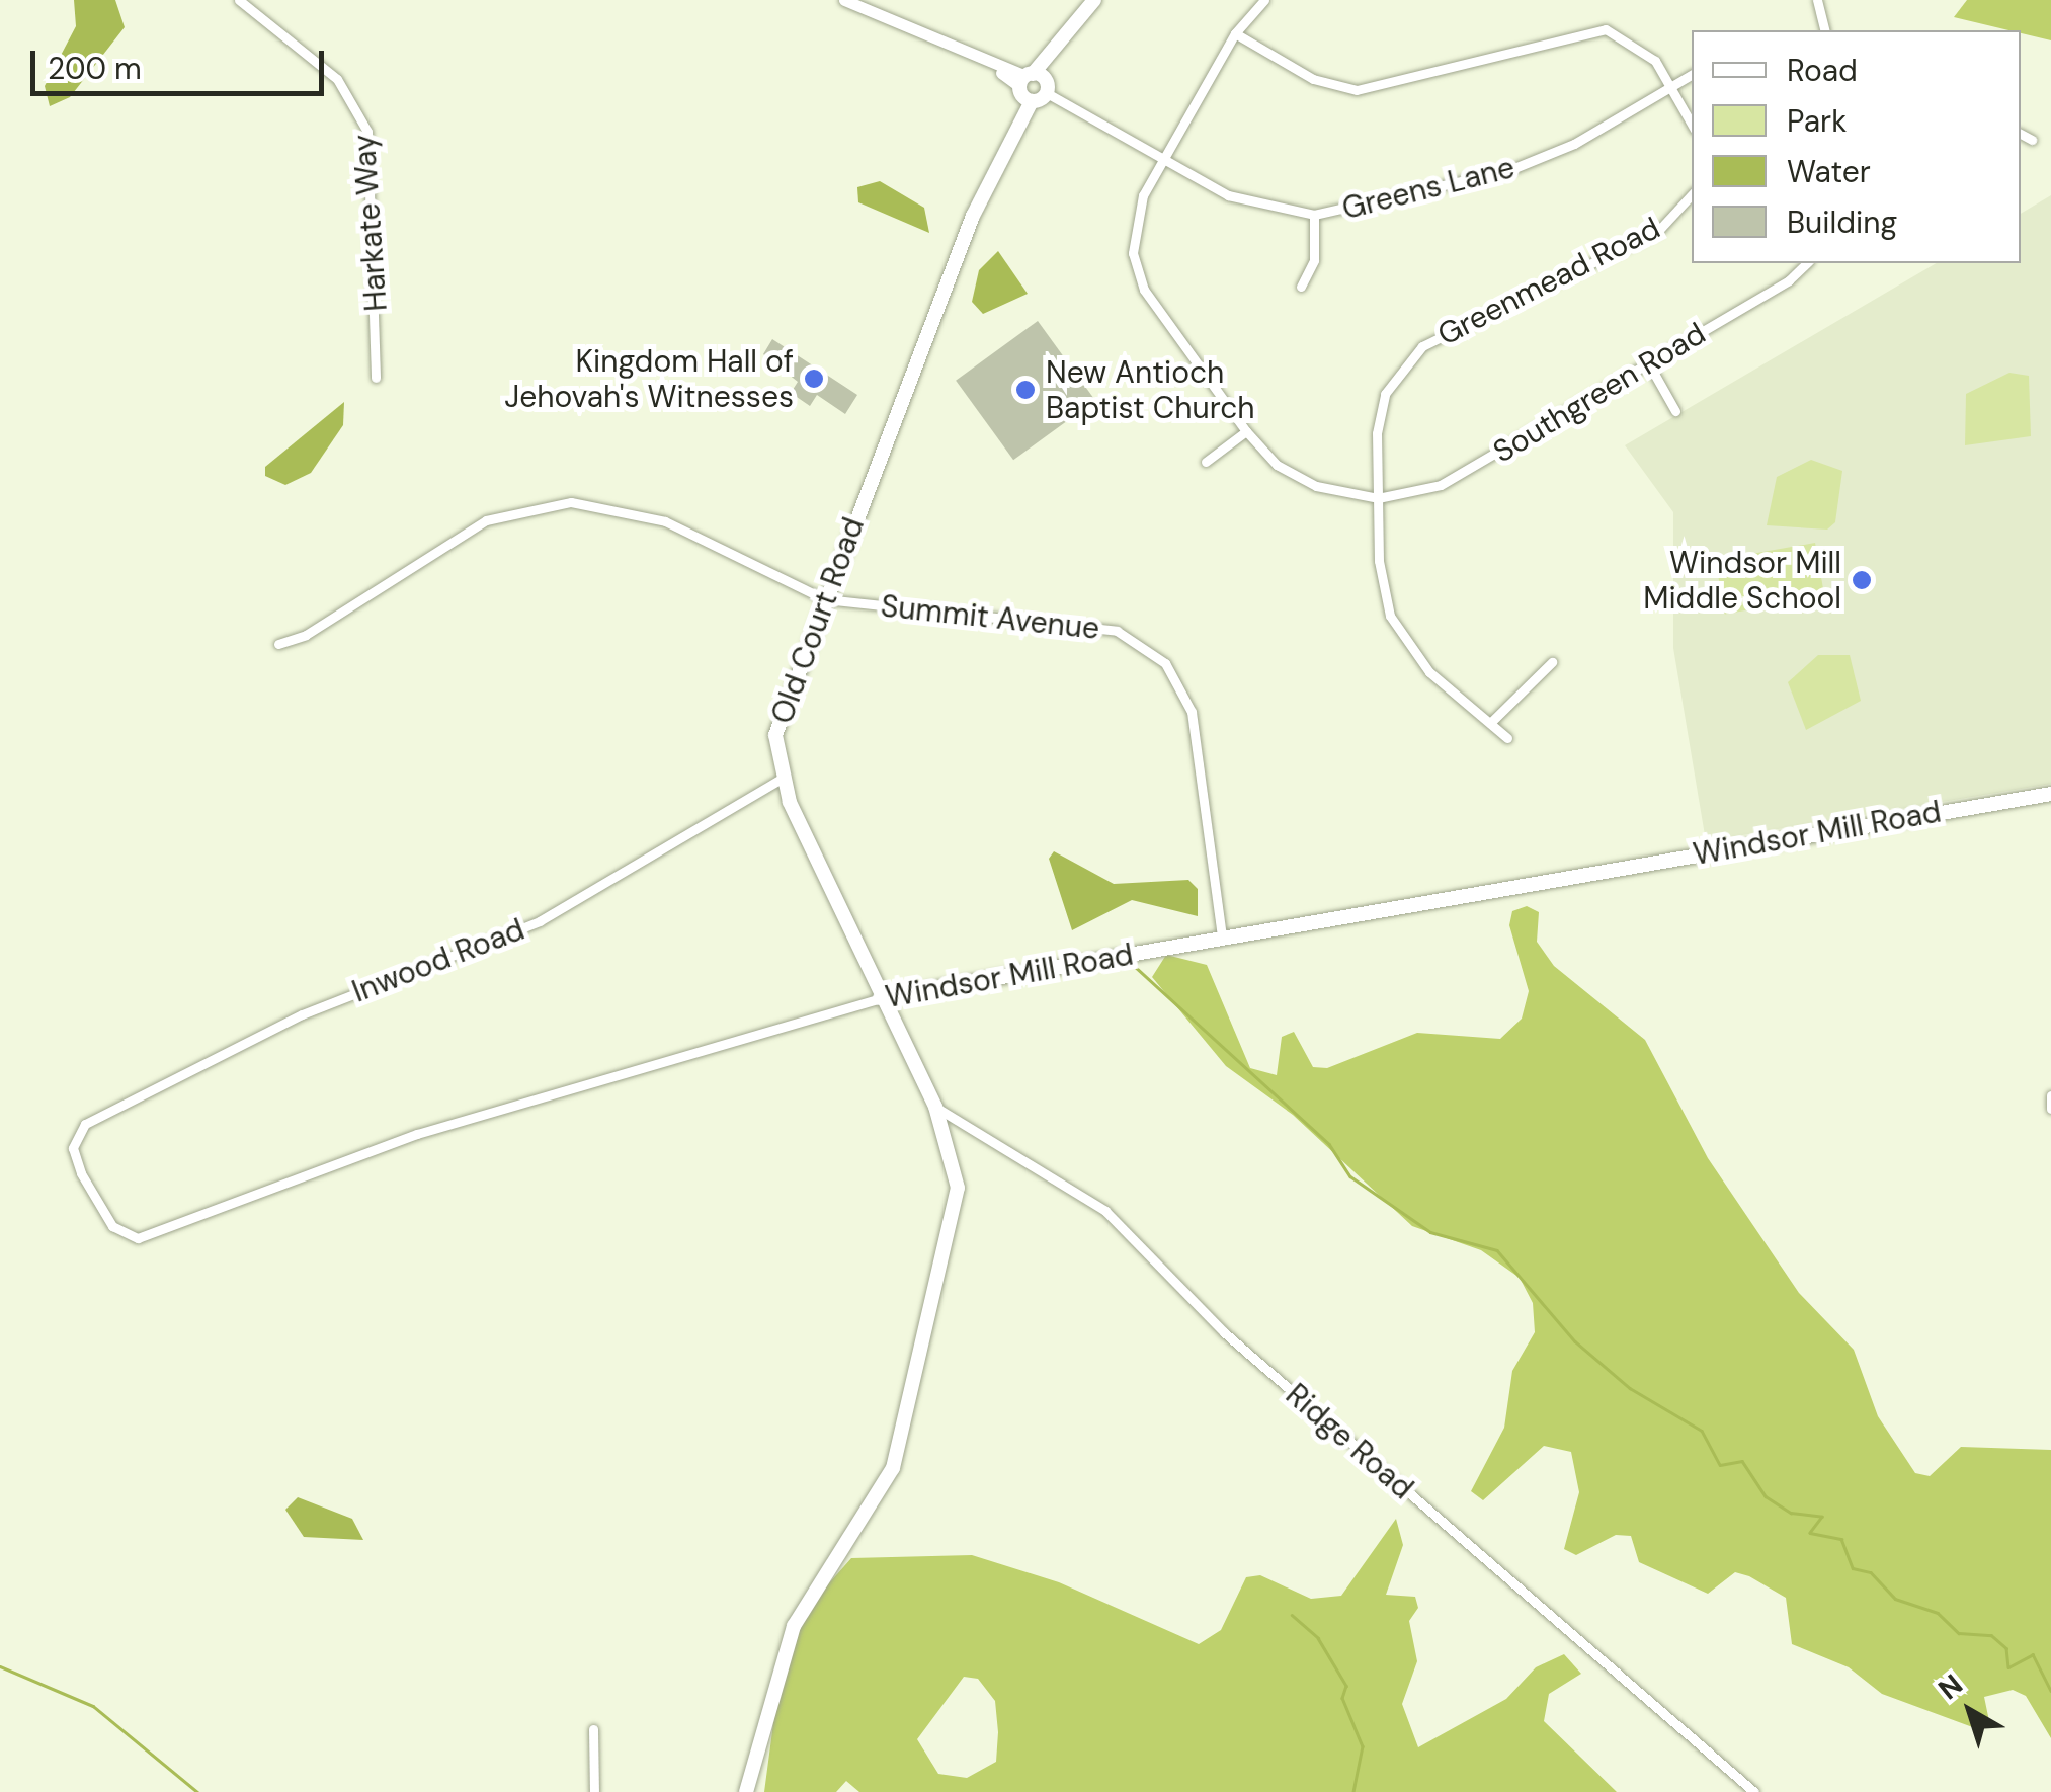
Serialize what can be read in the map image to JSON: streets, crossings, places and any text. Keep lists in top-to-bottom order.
{
  "streets": {
    "main road": ["Old Court Road", "Windsor Mill Road"],
    "street": [
      "Greens Lane",
      "Harkate Way",
      "Greenmead Road",
      "Southgreen Road",
      "Summit Avenue",
      "Inwood Road",
      "Ridge Road"
    ]
  },
  "crossings": [
    ["Greenmead Road", "Southgreen Road"],
    ["Summit Avenue", "Old Court Road"],
    ["Summit Avenue", "Windsor Mill Road"],
    ["Old Court Road", "Windsor Mill Road"],
    ["Old Court Road", "Inwood Road"],
    ["Old Court Road", "Ridge Road"],
    ["Windsor Mill Road", "Inwood Road"]
  ],
  "places": ["Kingdom Hall of Jehovah's Witnesses", "New Antioch Baptist Church", "Windsor Mill Middle School"],
  "legend": [
    "Road",
    "Park",
    "Water",
    "Building"
  ],
  "scale_bar": "200 m",
  "north": "top left"
}
